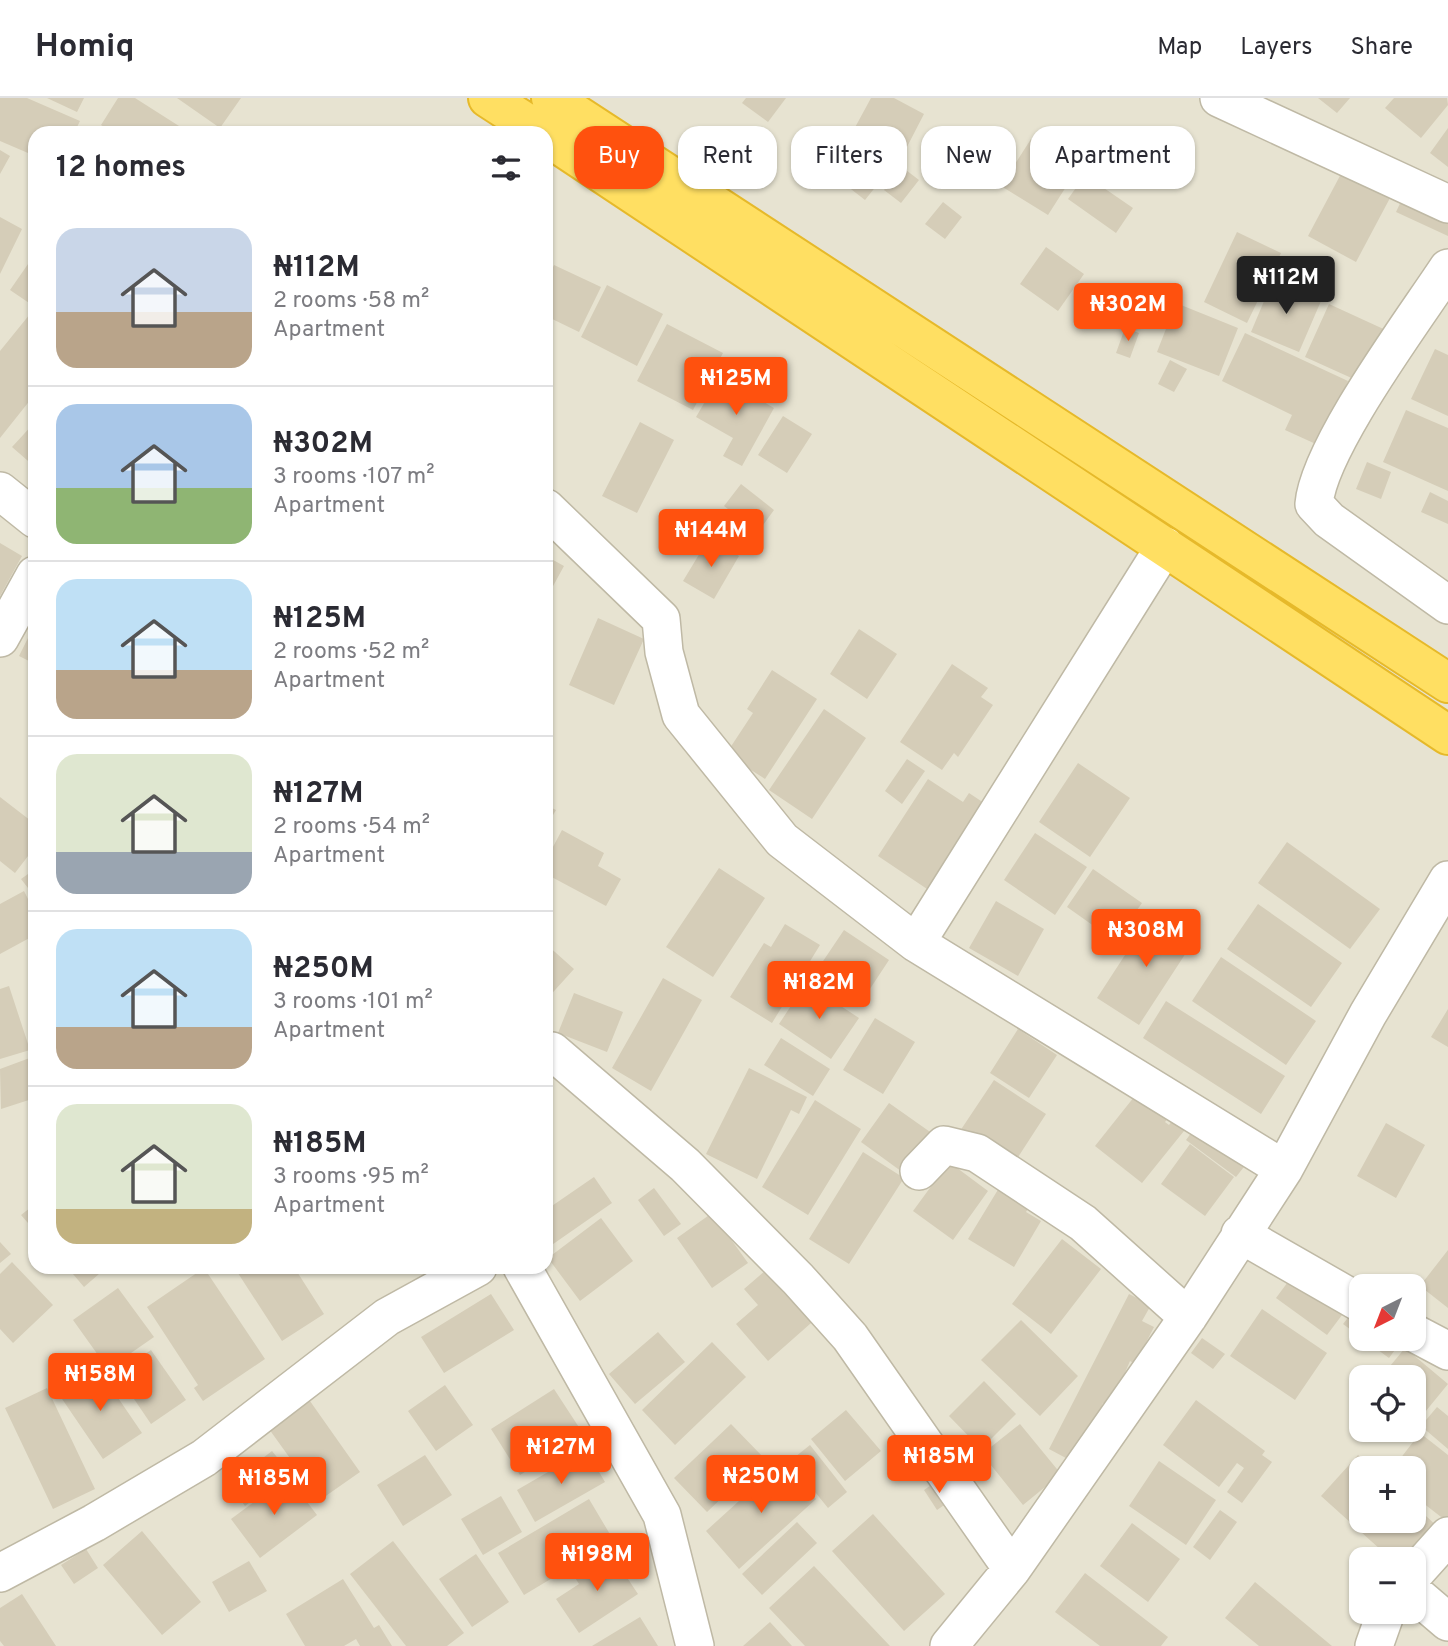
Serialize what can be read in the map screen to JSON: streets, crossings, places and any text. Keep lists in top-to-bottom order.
{
  "north": "bottom left",
  "page": {
    "header": "Homiq",
    "nav": ["Map", "Layers", "Share"],
    "chip": [
      "Buy",
      "Rent",
      "Filters",
      "New",
      "Apartment"
    ],
    "heading": "12 homes",
    "list": [
      {
        "name": "₦112M",
        "note": "2 rooms · 58 m² · Apartment"
      },
      {
        "name": "₦302M",
        "note": "3 rooms · 107 m² · Apartment"
      },
      {
        "name": "₦125M",
        "note": "2 rooms · 52 m² · Apartment"
      },
      {
        "name": "₦127M",
        "note": "2 rooms · 54 m² · Apartment"
      },
      {
        "name": "₦250M",
        "note": "3 rooms · 101 m² · Apartment"
      },
      {
        "name": "₦185M",
        "note": "3 rooms · 95 m² · Apartment"
      }
    ],
    "price": [
      "₦112M",
      "₦302M",
      "₦125M",
      "₦144M",
      "₦308M",
      "₦182M",
      "₦158M",
      "₦127M",
      "₦185M",
      "₦250M",
      "₦185M",
      "₦198M"
    ],
    "map_buttons": ["+", "−"]
  }
}
